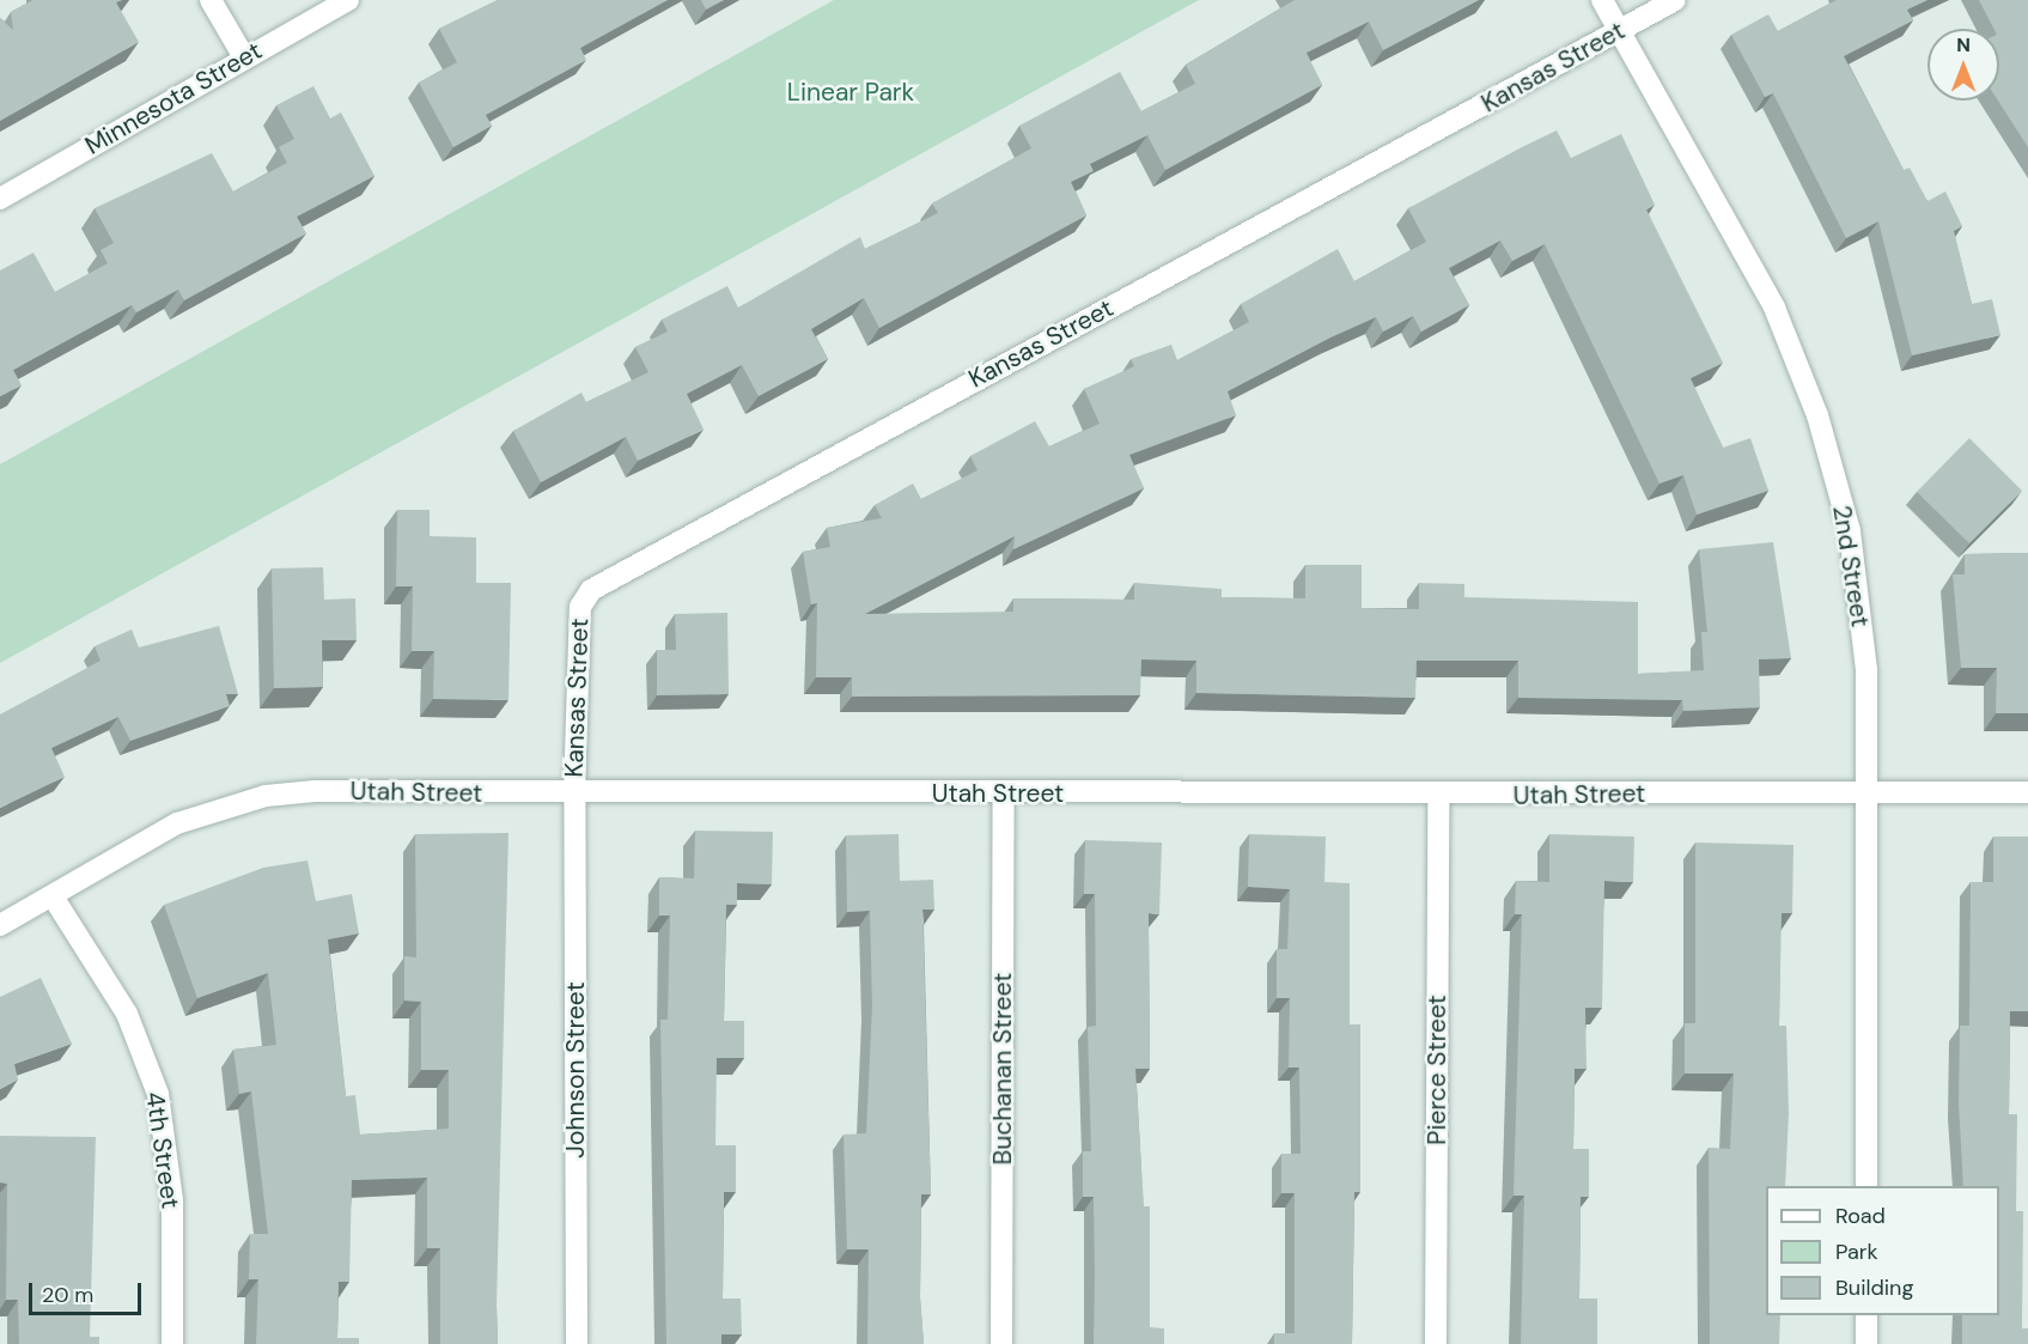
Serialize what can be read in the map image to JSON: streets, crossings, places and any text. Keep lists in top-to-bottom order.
{
  "streets": {
    "street": [
      "Kansas Street",
      "Minnesota Street",
      "2nd Street",
      "Utah Street",
      "Buchanan Street",
      "Johnson Street",
      "Pierce Street",
      "4th Street"
    ]
  },
  "crossings": [
    ["Kansas Street", "2nd Street"],
    ["Kansas Street", "Utah Street"],
    ["Kansas Street", "Johnson Street"],
    ["2nd Street", "Utah Street"],
    ["Utah Street", "Buchanan Street"],
    ["Utah Street", "Johnson Street"],
    ["Utah Street", "Pierce Street"],
    ["Utah Street", "4th Street"]
  ],
  "parks": ["Linear Park"],
  "legend": ["Road", "Park", "Building"],
  "scale_bar": "20 m",
  "north": "top"
}
